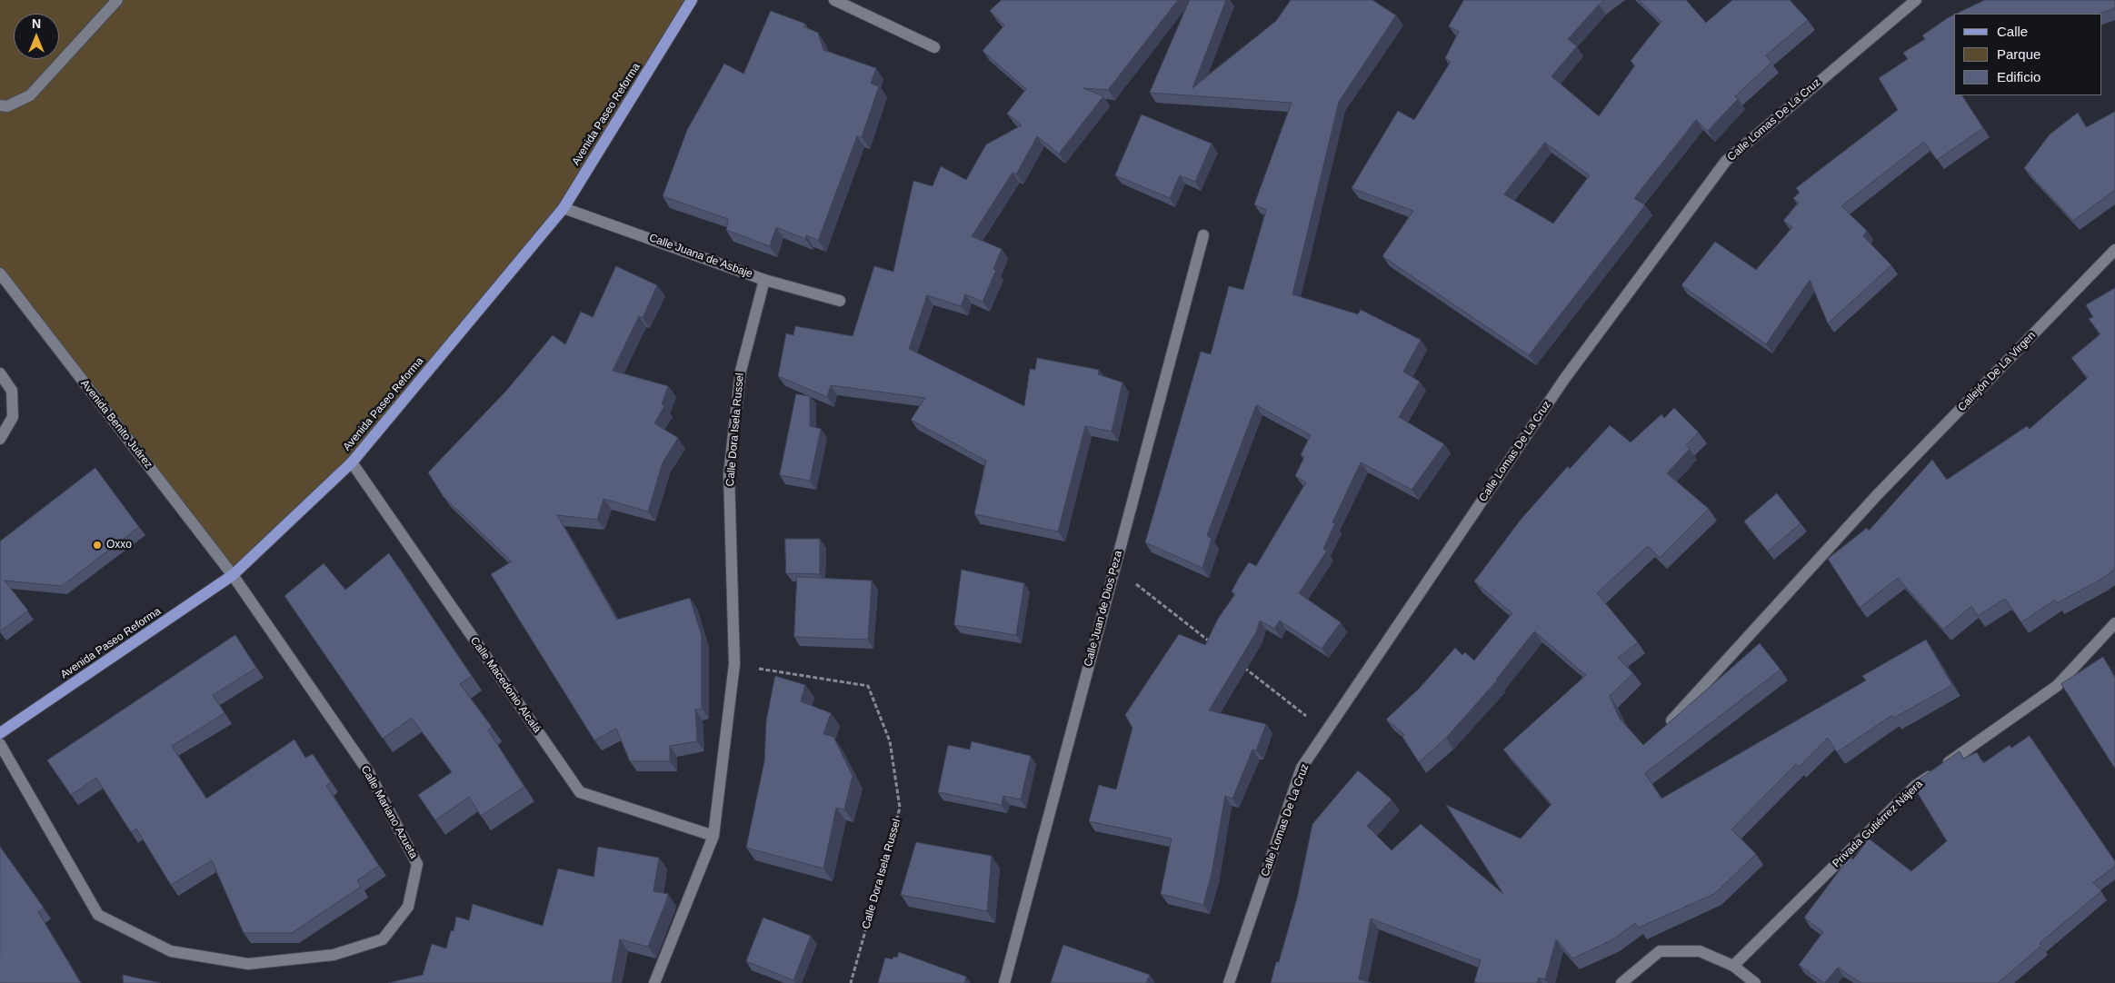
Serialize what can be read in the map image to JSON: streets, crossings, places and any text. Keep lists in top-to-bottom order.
{
  "streets": {
    "main road": ["Avenida Paseo Reforma"],
    "street": [
      "Calle Lomas De La Cruz",
      "Calle Juana de Asbaje",
      "Callejón De La Virgen",
      "Avenida Benito Juárez",
      "Calle Dora Isela Russel",
      "Calle Juan de Dios Peza",
      "Calle Macedonio Alcalá",
      "Calle Mariano Azueta",
      "Privada Gutiérrez Nájera"
    ]
  },
  "crossings": [
    ["Avenida Paseo Reforma", "Calle Juana de Asbaje"],
    ["Avenida Paseo Reforma", "Avenida Benito Juárez"],
    ["Avenida Paseo Reforma", "Calle Macedonio Alcalá"],
    ["Avenida Paseo Reforma", "Calle Mariano Azueta"],
    ["Calle Juana de Asbaje", "Calle Dora Isela Russel"],
    ["Avenida Benito Juárez", "Calle Mariano Azueta"],
    ["Calle Dora Isela Russel", "Calle Macedonio Alcalá"]
  ],
  "places": ["Oxxo"],
  "legend": ["Calle", "Parque", "Edificio"],
  "north": "top"
}
